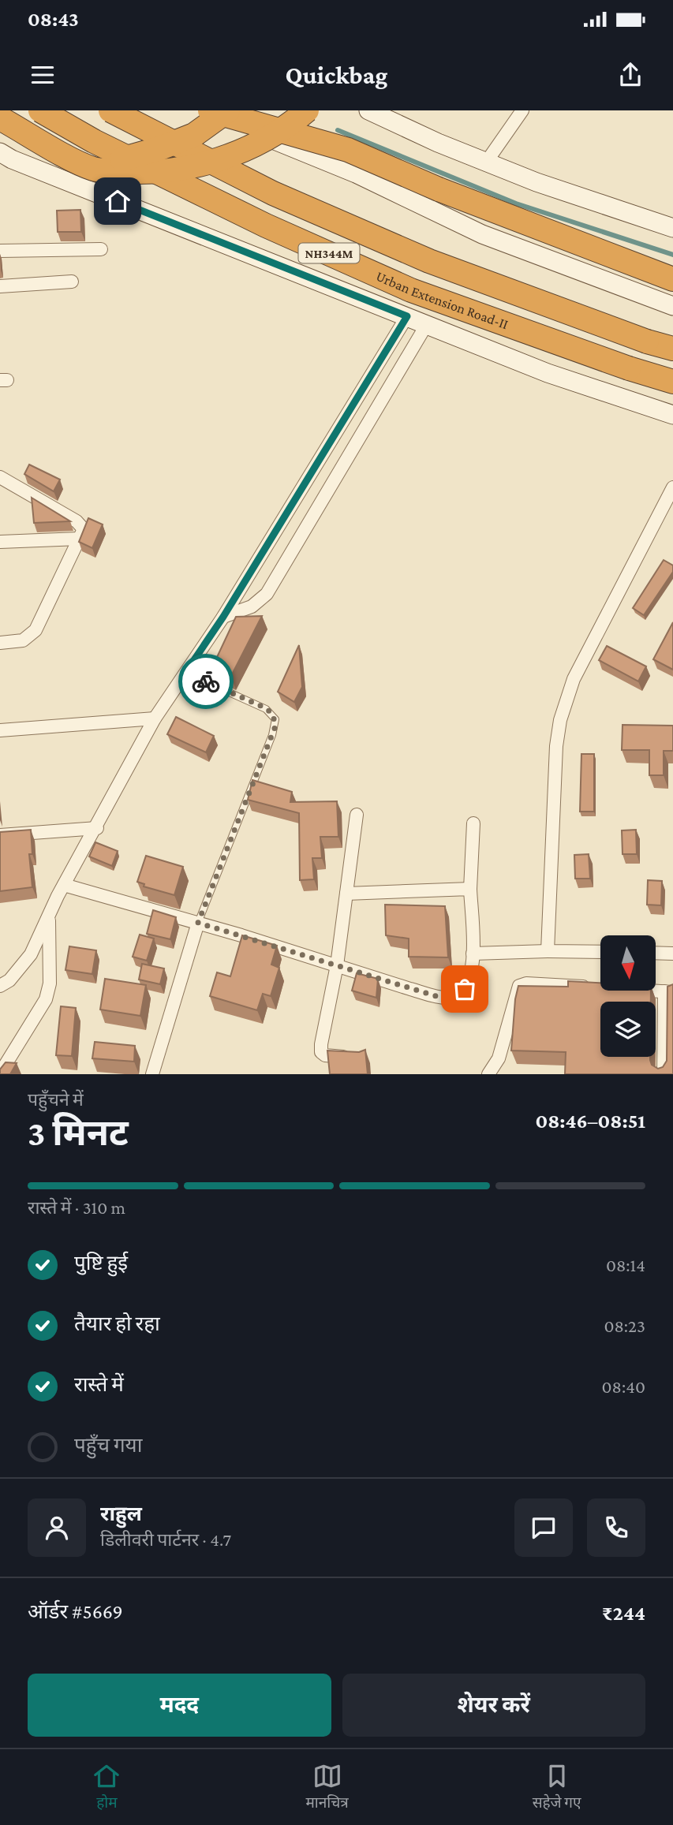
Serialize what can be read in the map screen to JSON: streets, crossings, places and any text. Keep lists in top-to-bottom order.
{
  "streets": {
    "highway": ["NH344M", "Urban Extension Road-II"]
  },
  "north": "bottom",
  "page": {
    "status": "08:43",
    "header": "Quickbag",
    "heading": ["3 मिनट", "पहुँचने में", "08:46–08:51"],
    "panel": [
      "राहुल",
      "डिलीवरी पार्टनर · 4.7",
      "ऑर्डर #5669",
      "₹244"
    ],
    "bar": "रास्ते में · 310 m",
    "list": [
      ["पुष्टि हुई", "08:14"],
      ["तैयार हो रहा", "08:23"],
      ["रास्ते में", "08:40"],
      "पहुँच गया"
    ],
    "buttons": ["मदद", "शेयर करें"],
    "tabs": ["होम", "मानचित्र", "सहेजे गए"]
  }
}
